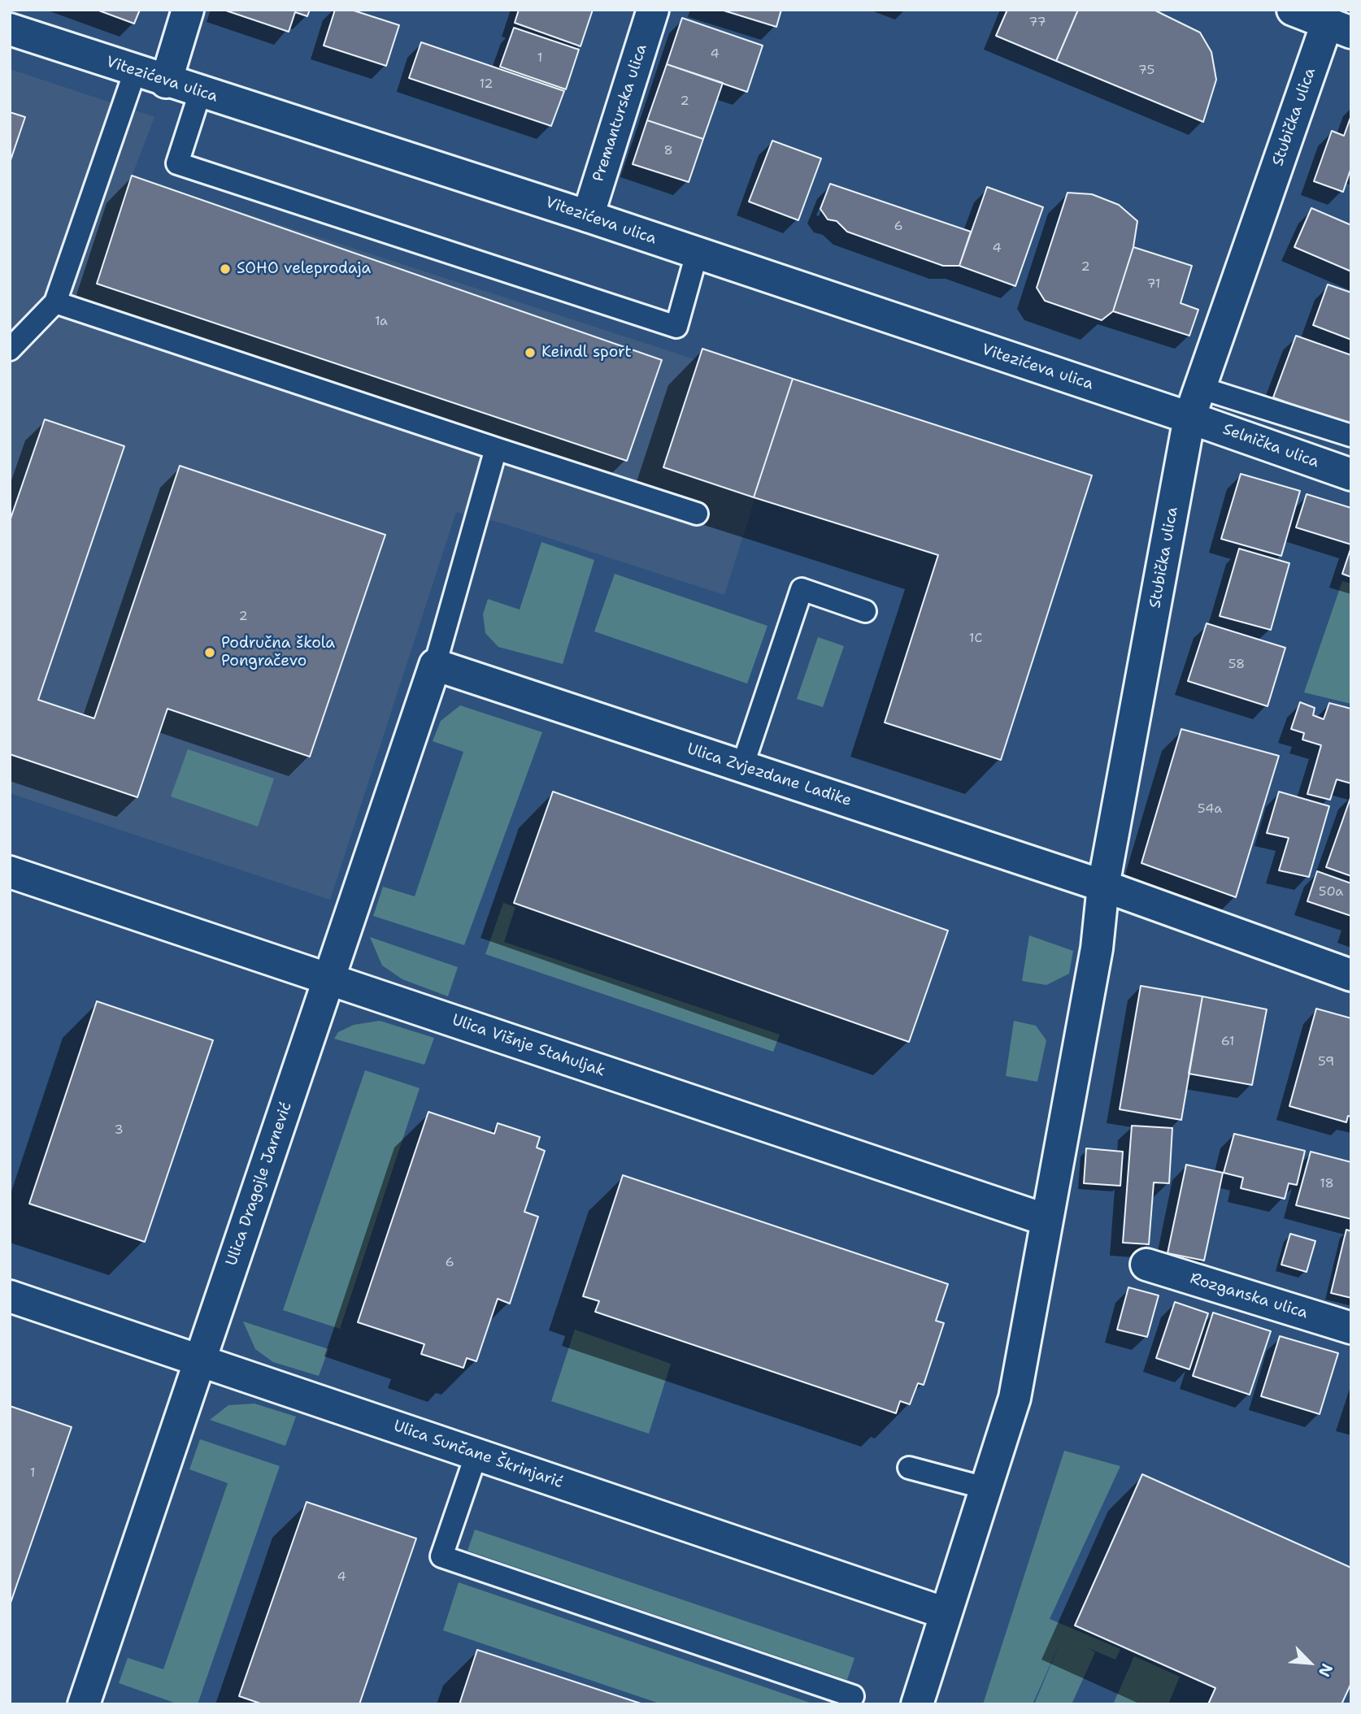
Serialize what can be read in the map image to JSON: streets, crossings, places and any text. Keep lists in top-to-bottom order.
{
  "streets": {
    "street": [
      "Vitezićeva ulica",
      "Premanturska ulica",
      "Stubička ulica",
      "Selnička ulica",
      "Ulica Zvjezdane Ladike",
      "Ulica Višnje Stahuljak",
      "Ulica Dragojle Jarnević",
      "Rozganska ulica",
      "Ulica Sunčane Škrinjarić"
    ]
  },
  "crossings": [
    ["Vitezićeva ulica", "Premanturska ulica"],
    ["Vitezićeva ulica", "Stubička ulica"],
    ["Vitezićeva ulica", "Selnička ulica"],
    ["Stubička ulica", "Selnička ulica"],
    ["Stubička ulica", "Ulica Zvjezdane Ladike"],
    ["Stubička ulica", "Ulica Višnje Stahuljak"],
    ["Stubička ulica", "Ulica Sunčane Škrinjarić"],
    ["Ulica Zvjezdane Ladike", "Ulica Dragojle Jarnević"],
    ["Ulica Višnje Stahuljak", "Ulica Dragojle Jarnević"],
    ["Ulica Dragojle Jarnević", "Ulica Sunčane Škrinjarić"]
  ],
  "places": ["SOHO veleprodaja", "Keindl sport", "Područna škola Pongračevo"],
  "house_numbers": [
    "77",
    "4",
    "1",
    "75",
    "12",
    "2",
    "8",
    "6",
    "4",
    "2",
    "71",
    "1a",
    "2",
    "1C",
    "58",
    "54a",
    "50a",
    "61",
    "59",
    "3",
    "18",
    "6",
    "1",
    "4"
  ],
  "north": "bottom right"
}
